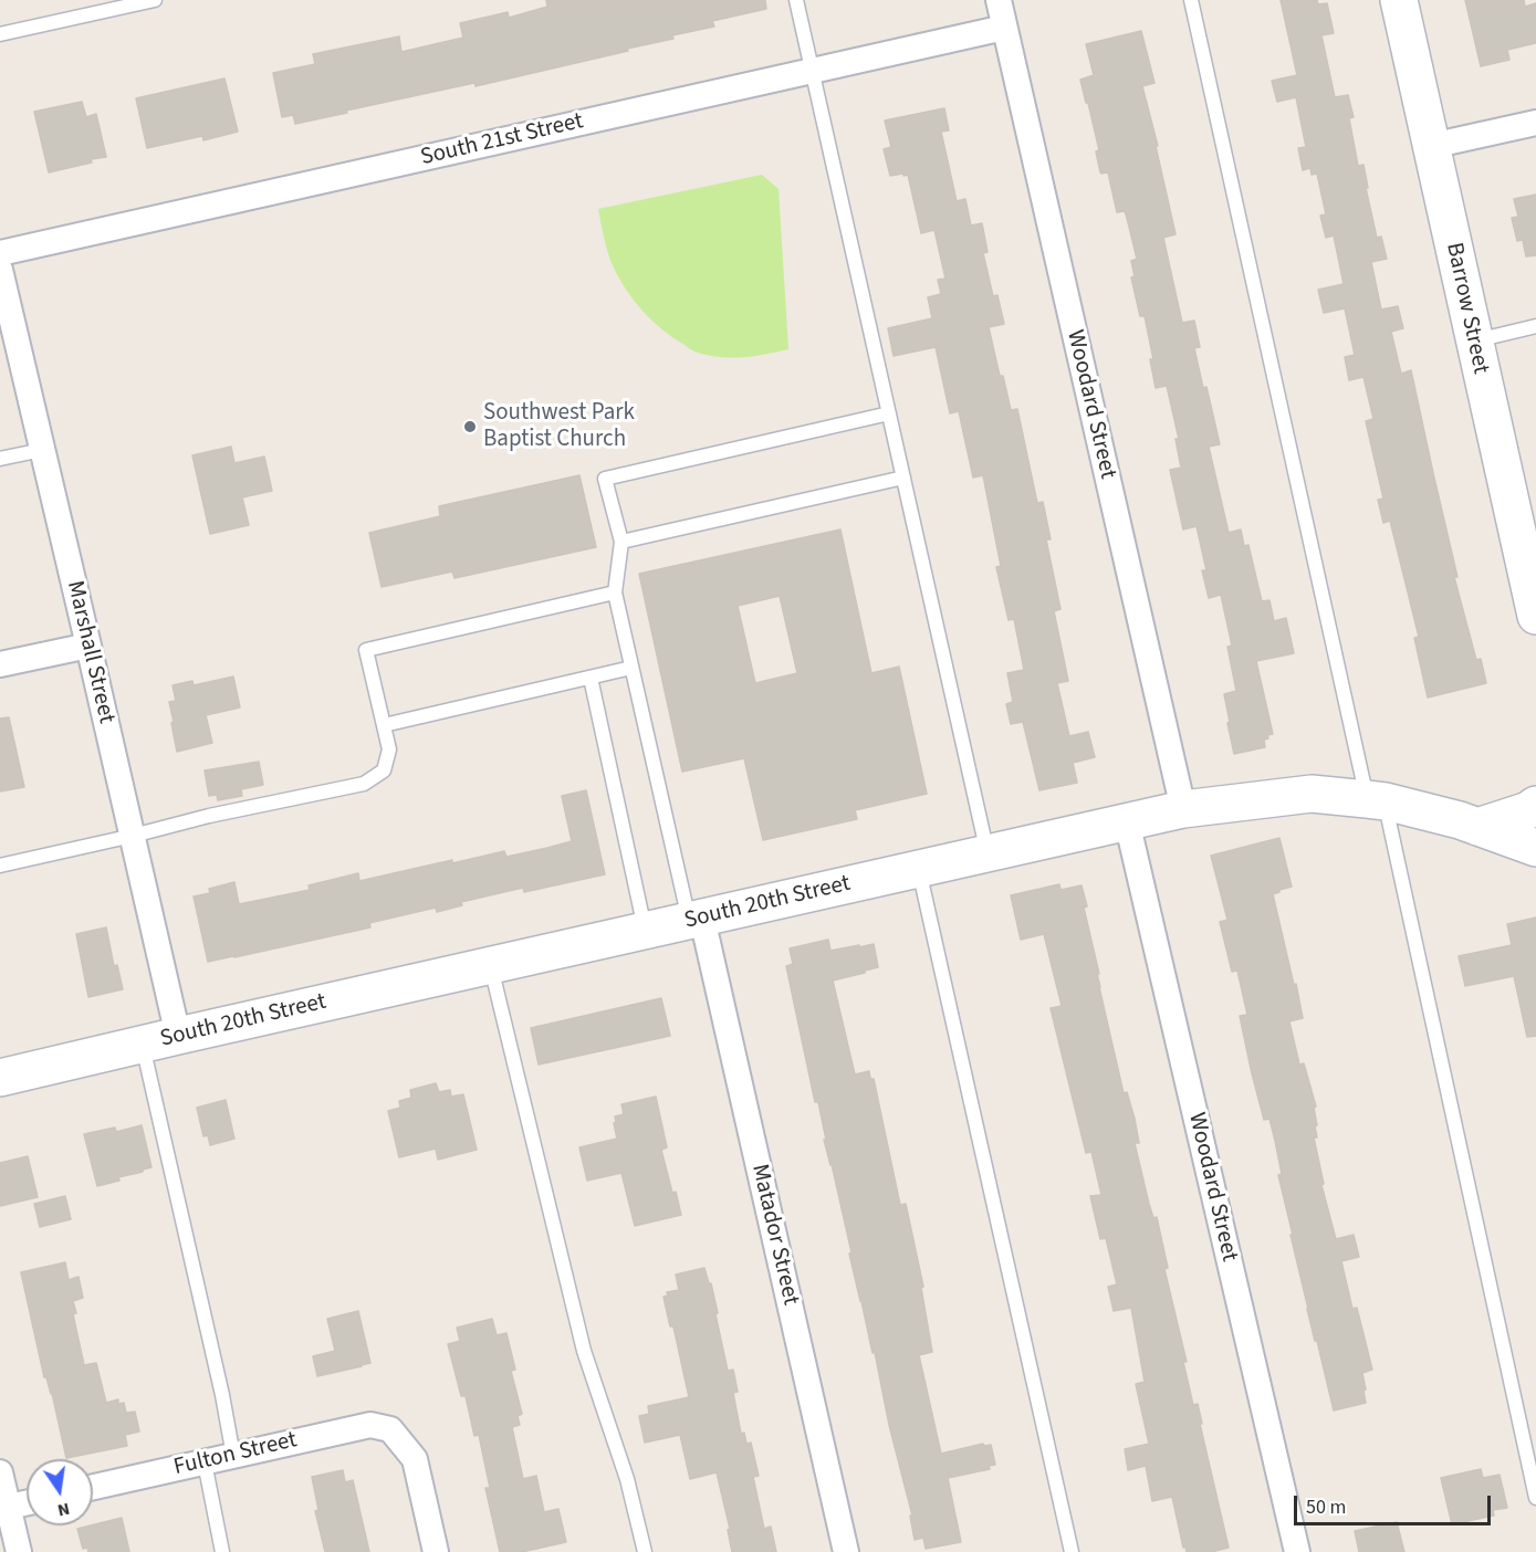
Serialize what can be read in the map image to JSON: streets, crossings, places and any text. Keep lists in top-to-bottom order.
{
  "streets": {
    "street": [
      "South 21st Street",
      "Barrow Street",
      "Woodard Street",
      "Marshall Street",
      "South 20th Street",
      "Matador Street",
      "Fulton Street"
    ]
  },
  "crossings": [
    ["South 21st Street", "Woodard Street"],
    ["Woodard Street", "South 20th Street"],
    ["Marshall Street", "South 20th Street"],
    ["South 20th Street", "Matador Street"]
  ],
  "places": ["Southwest Park Baptist Church"],
  "scale_bar": "50 m",
  "north": "bottom"
}
